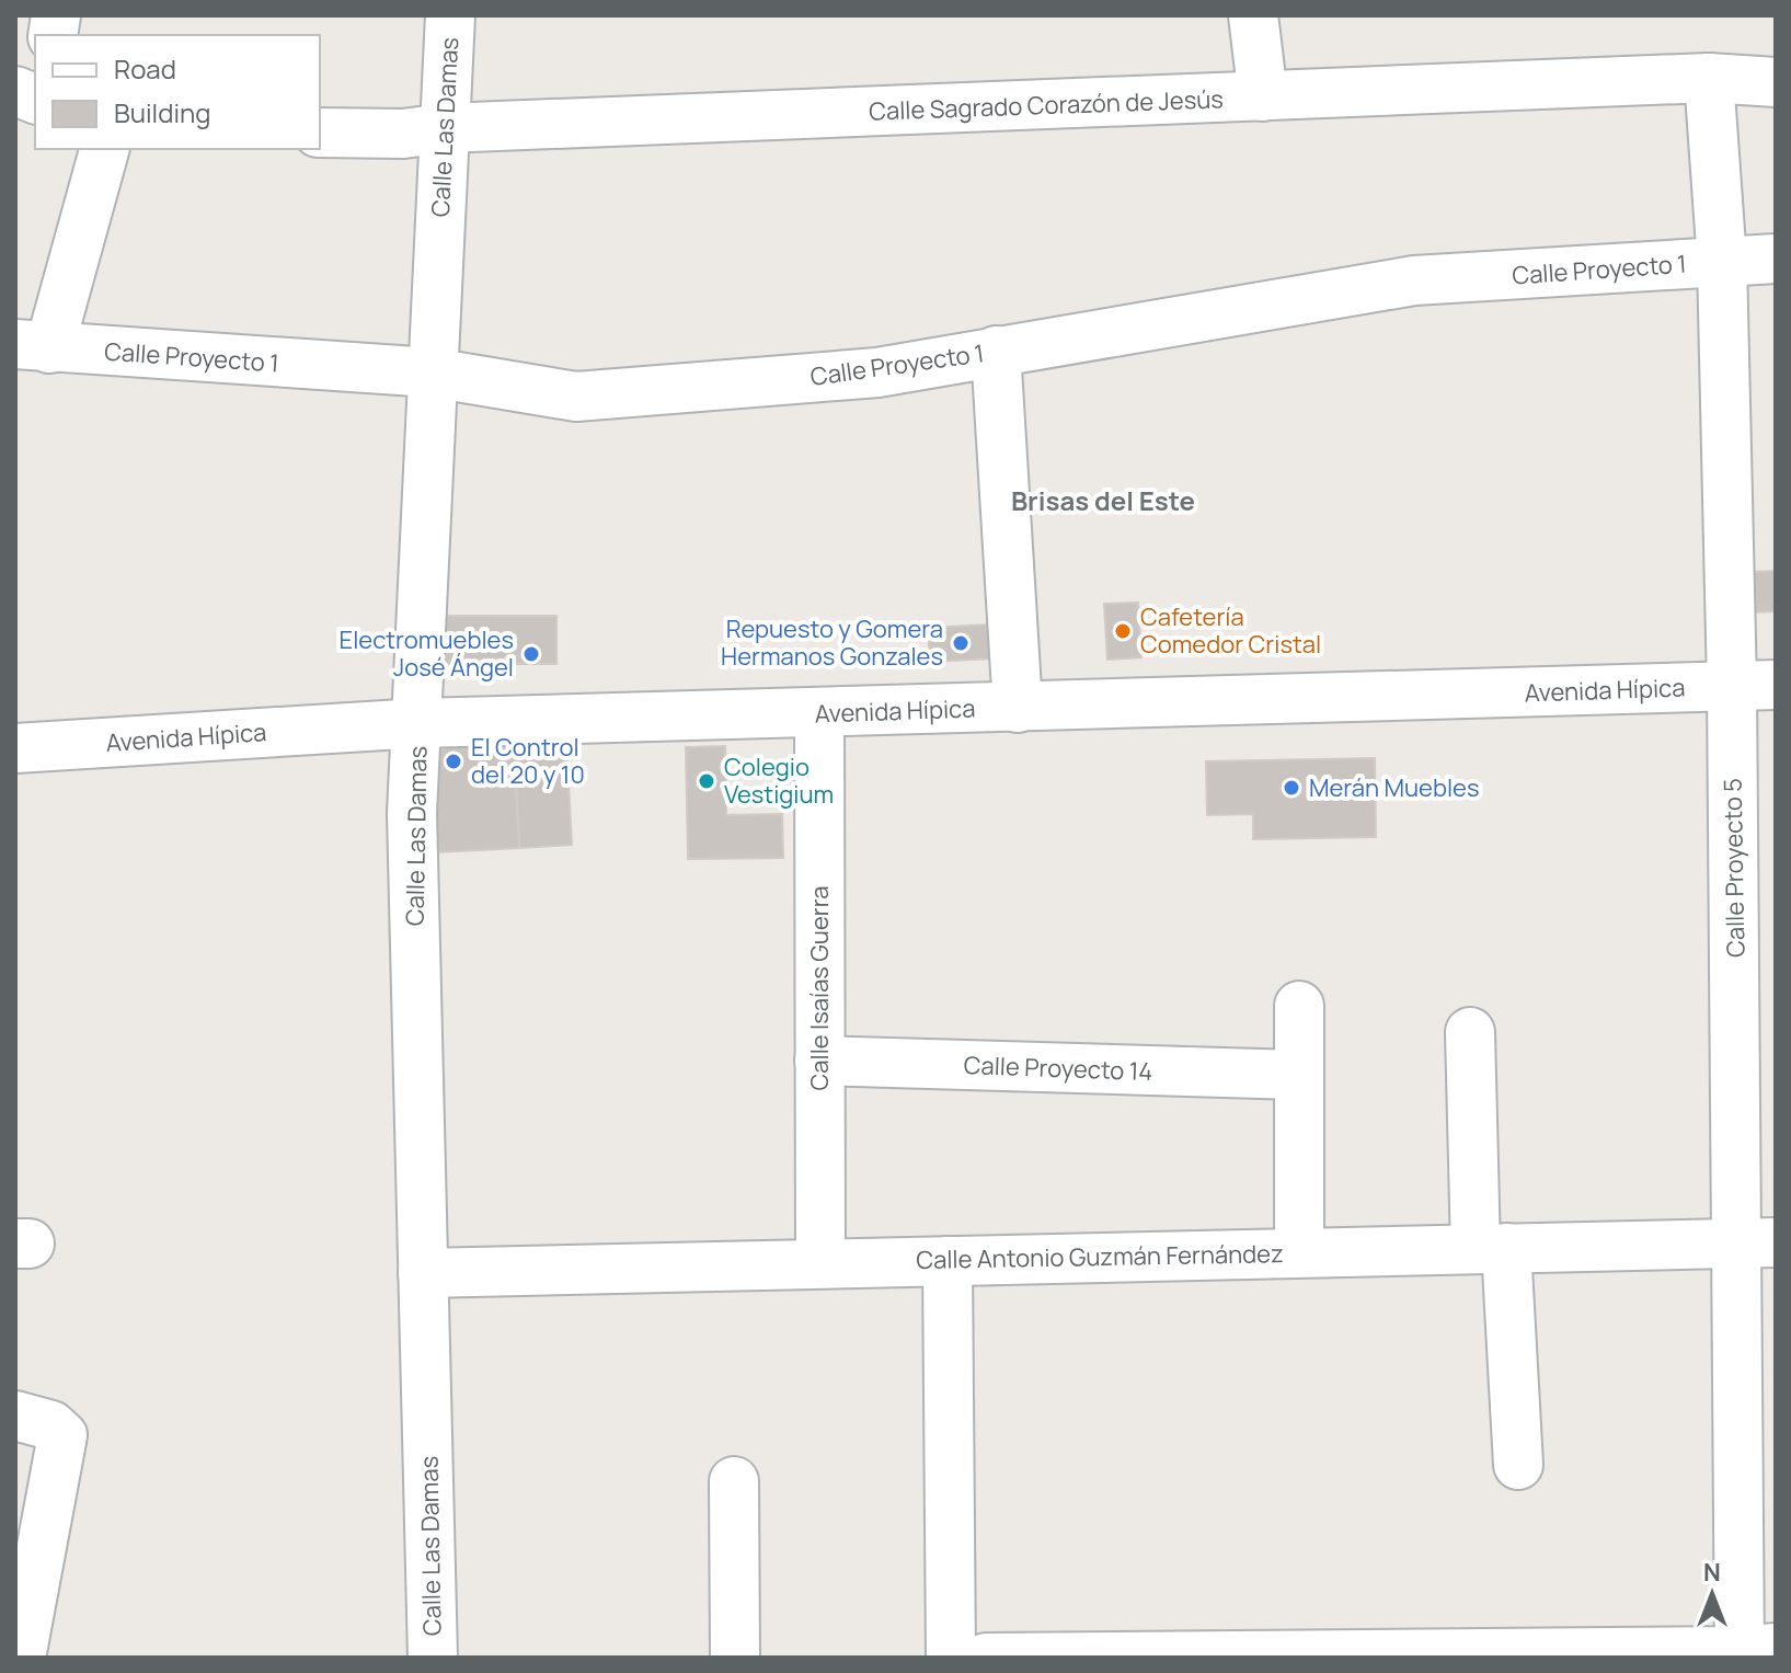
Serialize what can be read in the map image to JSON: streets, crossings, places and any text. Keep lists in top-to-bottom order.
{
  "streets": {
    "street": [
      "Calle Sagrado Corazón de Jesús",
      "Calle Las Damas",
      "Calle Proyecto 1",
      "Avenida Hípica",
      "Calle Proyecto 5",
      "Calle Isaías Guerra",
      "Calle Proyecto 14",
      "Calle Antonio Guzmán Fernández"
    ]
  },
  "crossings": [
    ["Calle Sagrado Corazón de Jesús", "Calle Las Damas"],
    ["Calle Sagrado Corazón de Jesús", "Calle Proyecto 5"],
    ["Calle Las Damas", "Calle Proyecto 1"],
    ["Calle Las Damas", "Avenida Hípica"],
    ["Calle Las Damas", "Calle Antonio Guzmán Fernández"],
    ["Calle Proyecto 1", "Calle Proyecto 5"],
    ["Avenida Hípica", "Calle Proyecto 5"],
    ["Avenida Hípica", "Calle Isaías Guerra"],
    ["Calle Proyecto 5", "Calle Antonio Guzmán Fernández"],
    ["Calle Isaías Guerra", "Calle Proyecto 14"],
    ["Calle Isaías Guerra", "Calle Antonio Guzmán Fernández"]
  ],
  "districts": ["Brisas del Este"],
  "places": [
    "Cafetería Comedor Cristal",
    "Repuesto y Gomera Hermanos Gonzales",
    "Electromuebles José Ángel",
    "El Control del 20 y 10",
    "Colegio Vestigium",
    "Merán Muebles"
  ],
  "legend": ["Road", "Building"],
  "north": "top"
}
